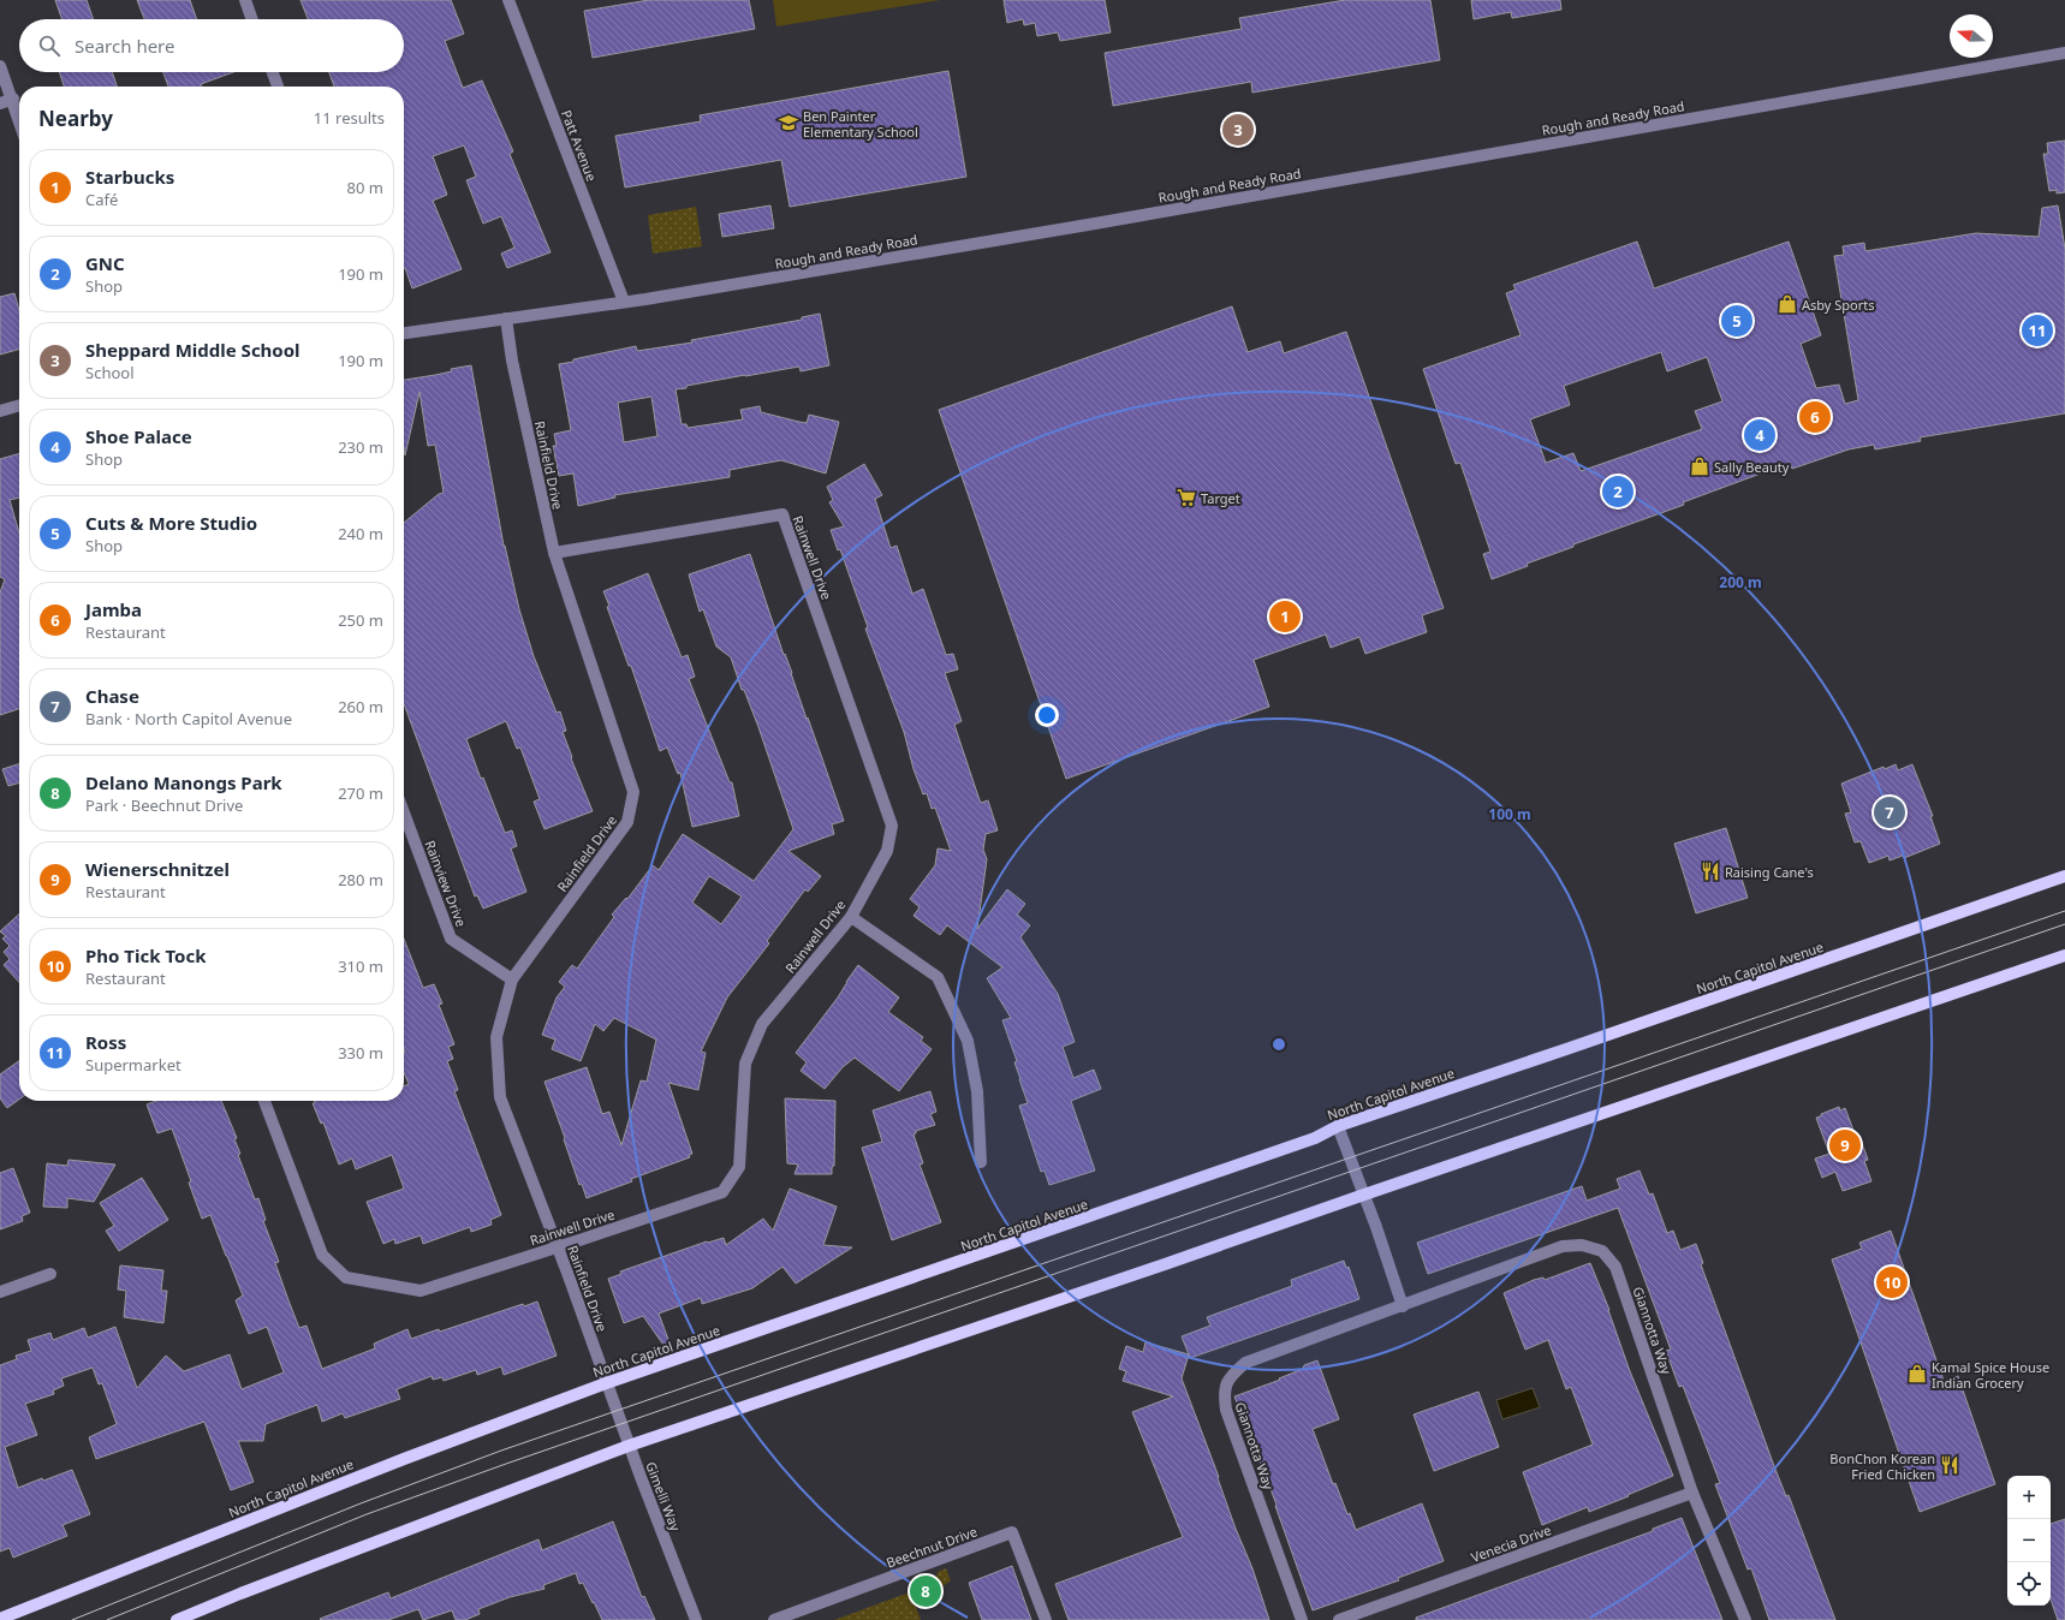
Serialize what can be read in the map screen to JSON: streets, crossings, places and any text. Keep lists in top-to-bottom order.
{
  "streets": {
    "main road": ["North Capitol Avenue"],
    "street": [
      "Rough and Ready Road",
      "Patt Avenue",
      "Rainfield Drive",
      "Rainwell Drive",
      "Rainview Drive",
      "Giannotta Way",
      "Gimelli Way",
      "Venecia Drive",
      "Beechnut Drive"
    ]
  },
  "crossings": [
    ["Rough and Ready Road", "Patt Avenue"],
    ["Rough and Ready Road", "Rainfield Drive"],
    ["Rainfield Drive", "Rainwell Drive"],
    ["Rainfield Drive", "Rainview Drive"],
    ["Rainfield Drive", "North Capitol Avenue"],
    ["Rainfield Drive", "Gimelli Way"],
    ["North Capitol Avenue", "Gimelli Way"],
    ["Giannotta Way", "Venecia Drive"]
  ],
  "places": {
    "school or university": ["Ben Painter Elementary School"],
    "shop": ["Asby Sports", "Sally Beauty", "Kamal Spice House Indian Grocery"],
    "supermarket": ["Target"],
    "restaurant": ["Raising Cane's", "BonChon Korean Fried Chicken"]
  },
  "north": "left",
  "page": {
    "search": "Search here",
    "heading": ["Nearby", "11 results"],
    "pins": [
      "3",
      "5",
      "11",
      "6",
      "4",
      "2",
      "1",
      "7",
      "9",
      "10",
      "8"
    ],
    "list": [
      {
        "mark": "1",
        "name": "Starbucks",
        "note": "Café",
        "value": "80 m"
      },
      {
        "mark": "2",
        "name": "GNC",
        "note": "Shop",
        "value": "190 m"
      },
      {
        "mark": "3",
        "name": "Sheppard Middle School",
        "note": "School",
        "value": "190 m"
      },
      {
        "mark": "4",
        "name": "Shoe Palace",
        "note": "Shop",
        "value": "230 m"
      },
      {
        "mark": "5",
        "name": "Cuts & More Studio",
        "note": "Shop",
        "value": "240 m"
      },
      {
        "mark": "6",
        "name": "Jamba",
        "note": "Restaurant",
        "value": "250 m"
      },
      {
        "mark": "7",
        "name": "Chase",
        "note": "Bank · North Capitol Avenue",
        "value": "260 m"
      },
      {
        "mark": "8",
        "name": "Delano Manongs Park",
        "note": "Park · Beechnut Drive",
        "value": "270 m"
      },
      {
        "mark": "9",
        "name": "Wienerschnitzel",
        "note": "Restaurant",
        "value": "280 m"
      },
      {
        "mark": "10",
        "name": "Pho Tick Tock",
        "note": "Restaurant",
        "value": "310 m"
      },
      {
        "mark": "11",
        "name": "Ross",
        "note": "Supermarket",
        "value": "330 m"
      }
    ],
    "map_buttons": ["+", "−"]
  },
  "rings": ["200 m", "100 m"]
}
